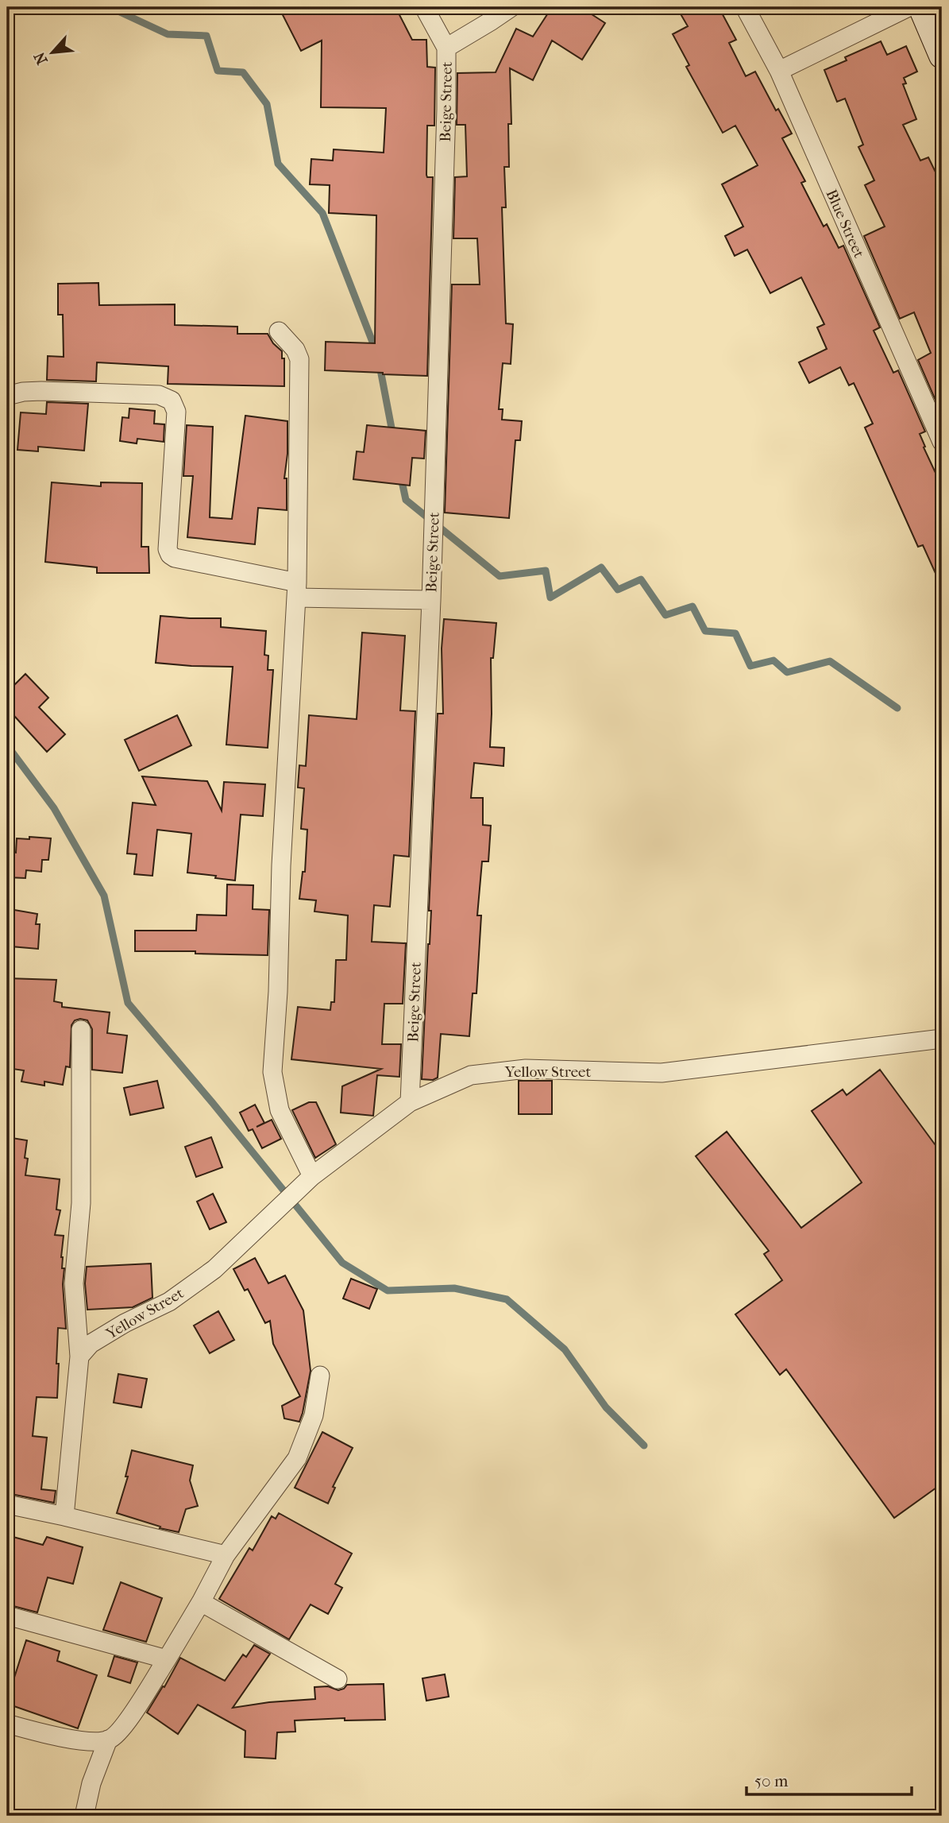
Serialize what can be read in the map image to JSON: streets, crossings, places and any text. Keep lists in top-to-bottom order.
{
  "streets": {
    "street": ["Beige Street", "Blue Street", "Yellow Street"]
  },
  "crossings": [
    ["Beige Street", "Yellow Street"]
  ],
  "scale_bar": "50 m",
  "north": "bottom left"
}
